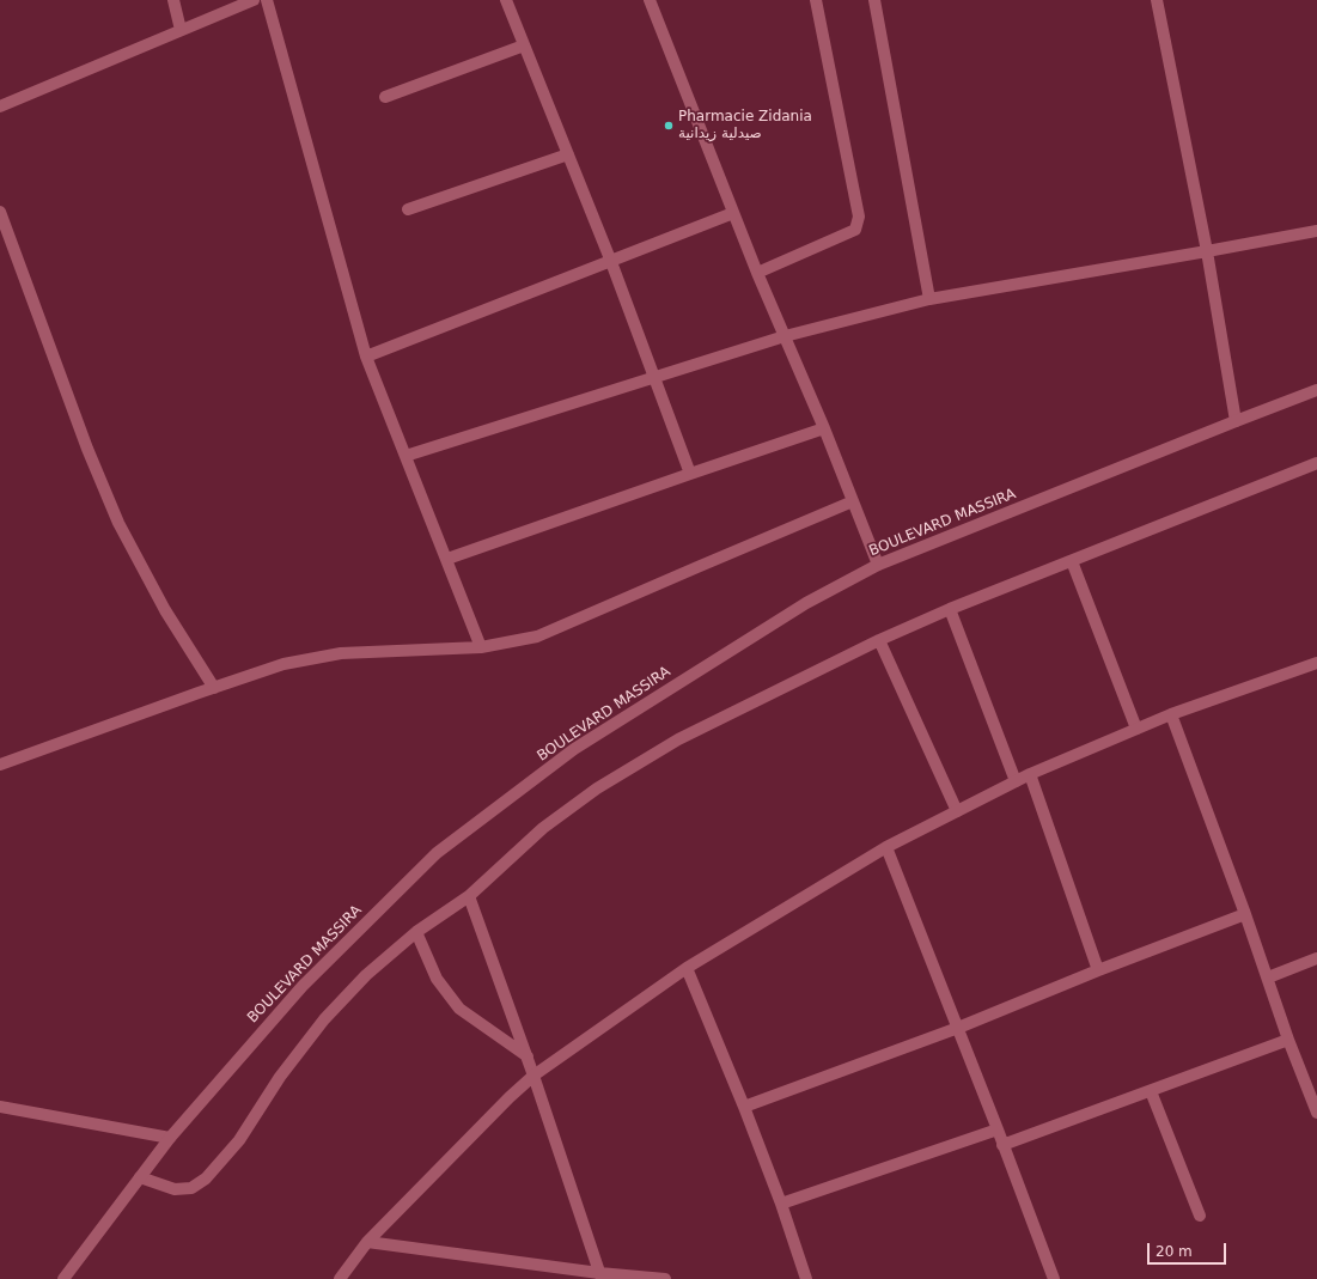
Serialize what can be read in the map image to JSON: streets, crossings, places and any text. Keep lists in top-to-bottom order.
{
  "streets": {
    "street": ["BOULEVARD MASSIRA"]
  },
  "places": ["Pharmacie Zidania صيدلية زيدانية"],
  "scale_bar": "20 m"
}
